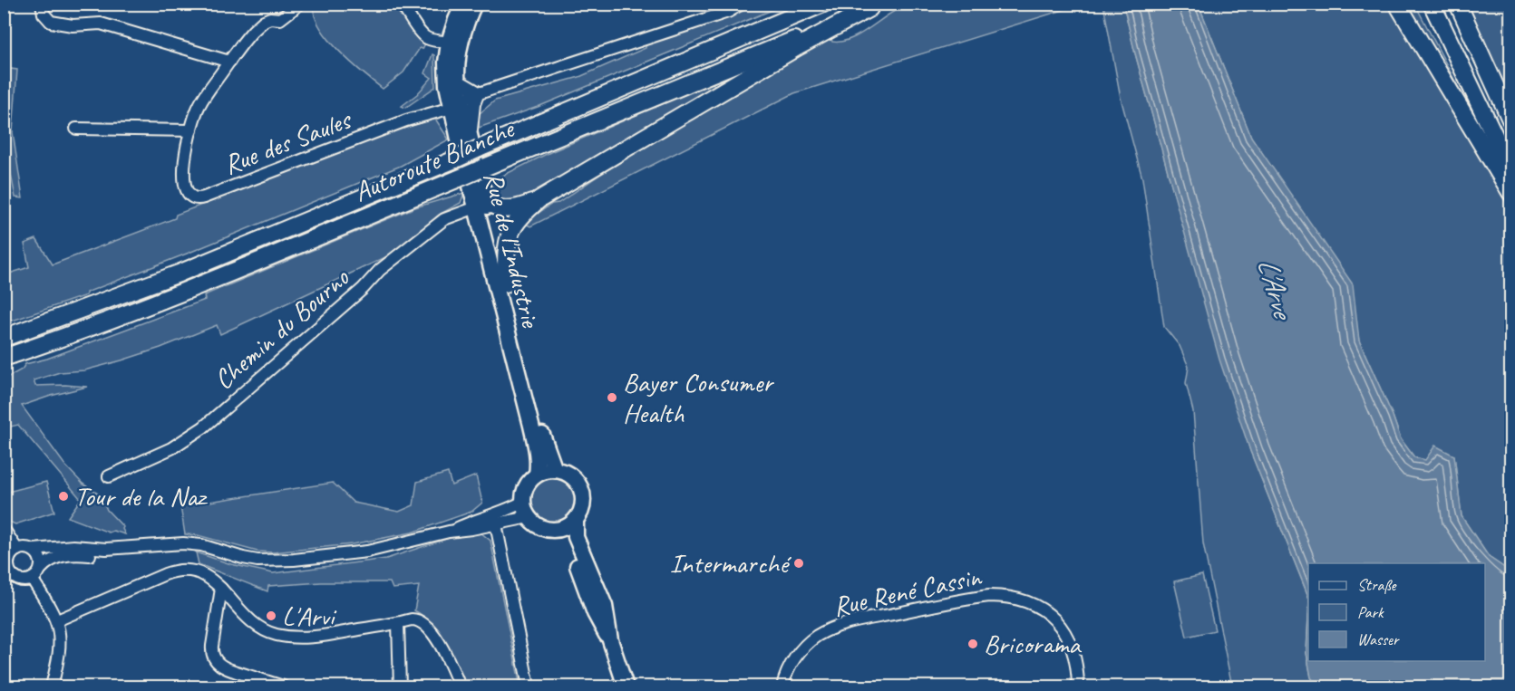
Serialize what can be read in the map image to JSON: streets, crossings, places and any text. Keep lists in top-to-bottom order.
{
  "streets": {
    "highway": ["Autoroute Blanche"],
    "main road": ["Rue de l'Industrie"],
    "street": ["Rue des Saules", "Chemin du Bourno", "Rue René Cassin"]
  },
  "crossings": [
    ["Rue des Saules", "Rue de l'Industrie"],
    ["Autoroute Blanche", "Rue de l'Industrie"],
    ["Rue de l'Industrie", "Chemin du Bourno"]
  ],
  "water": ["L'Arve"],
  "places": [
    "Bayer Consumer Health",
    "Tour de la Naz",
    "Intermarché",
    "L'Arvi",
    "Bricorama"
  ],
  "legend": ["Straße", "Park", "Wasser"]
}
